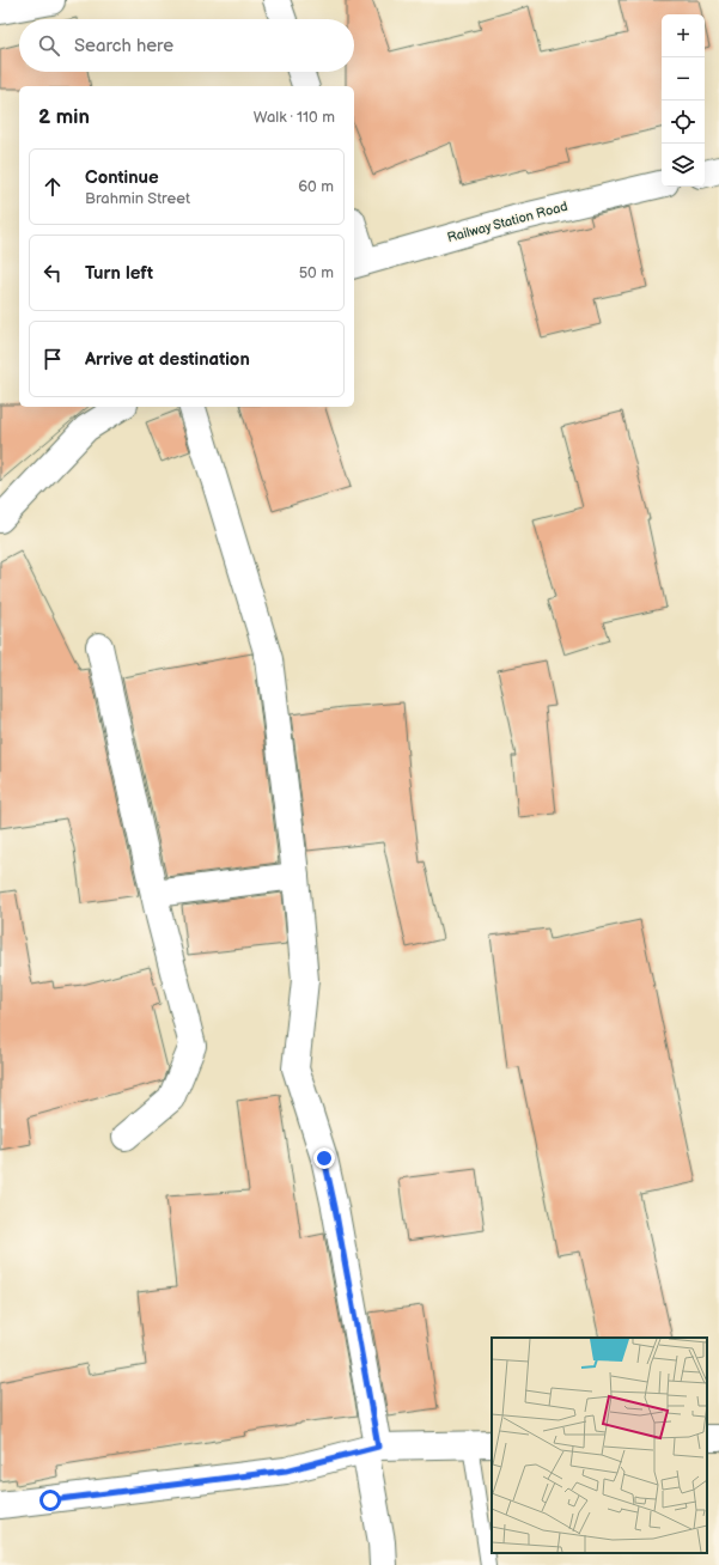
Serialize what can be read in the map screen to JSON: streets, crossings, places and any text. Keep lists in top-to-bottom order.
{
  "streets": {
    "street": ["Railway Station Road"]
  },
  "page": {
    "map_buttons": ["+", "−"],
    "search": "Search here",
    "heading": ["2 min", "Walk · 110 m"],
    "list": [
      ["Continue", "Brahmin Street", "60 m"],
      ["Turn left", "50 m"],
      "Arrive at destination"
    ]
  }
}
